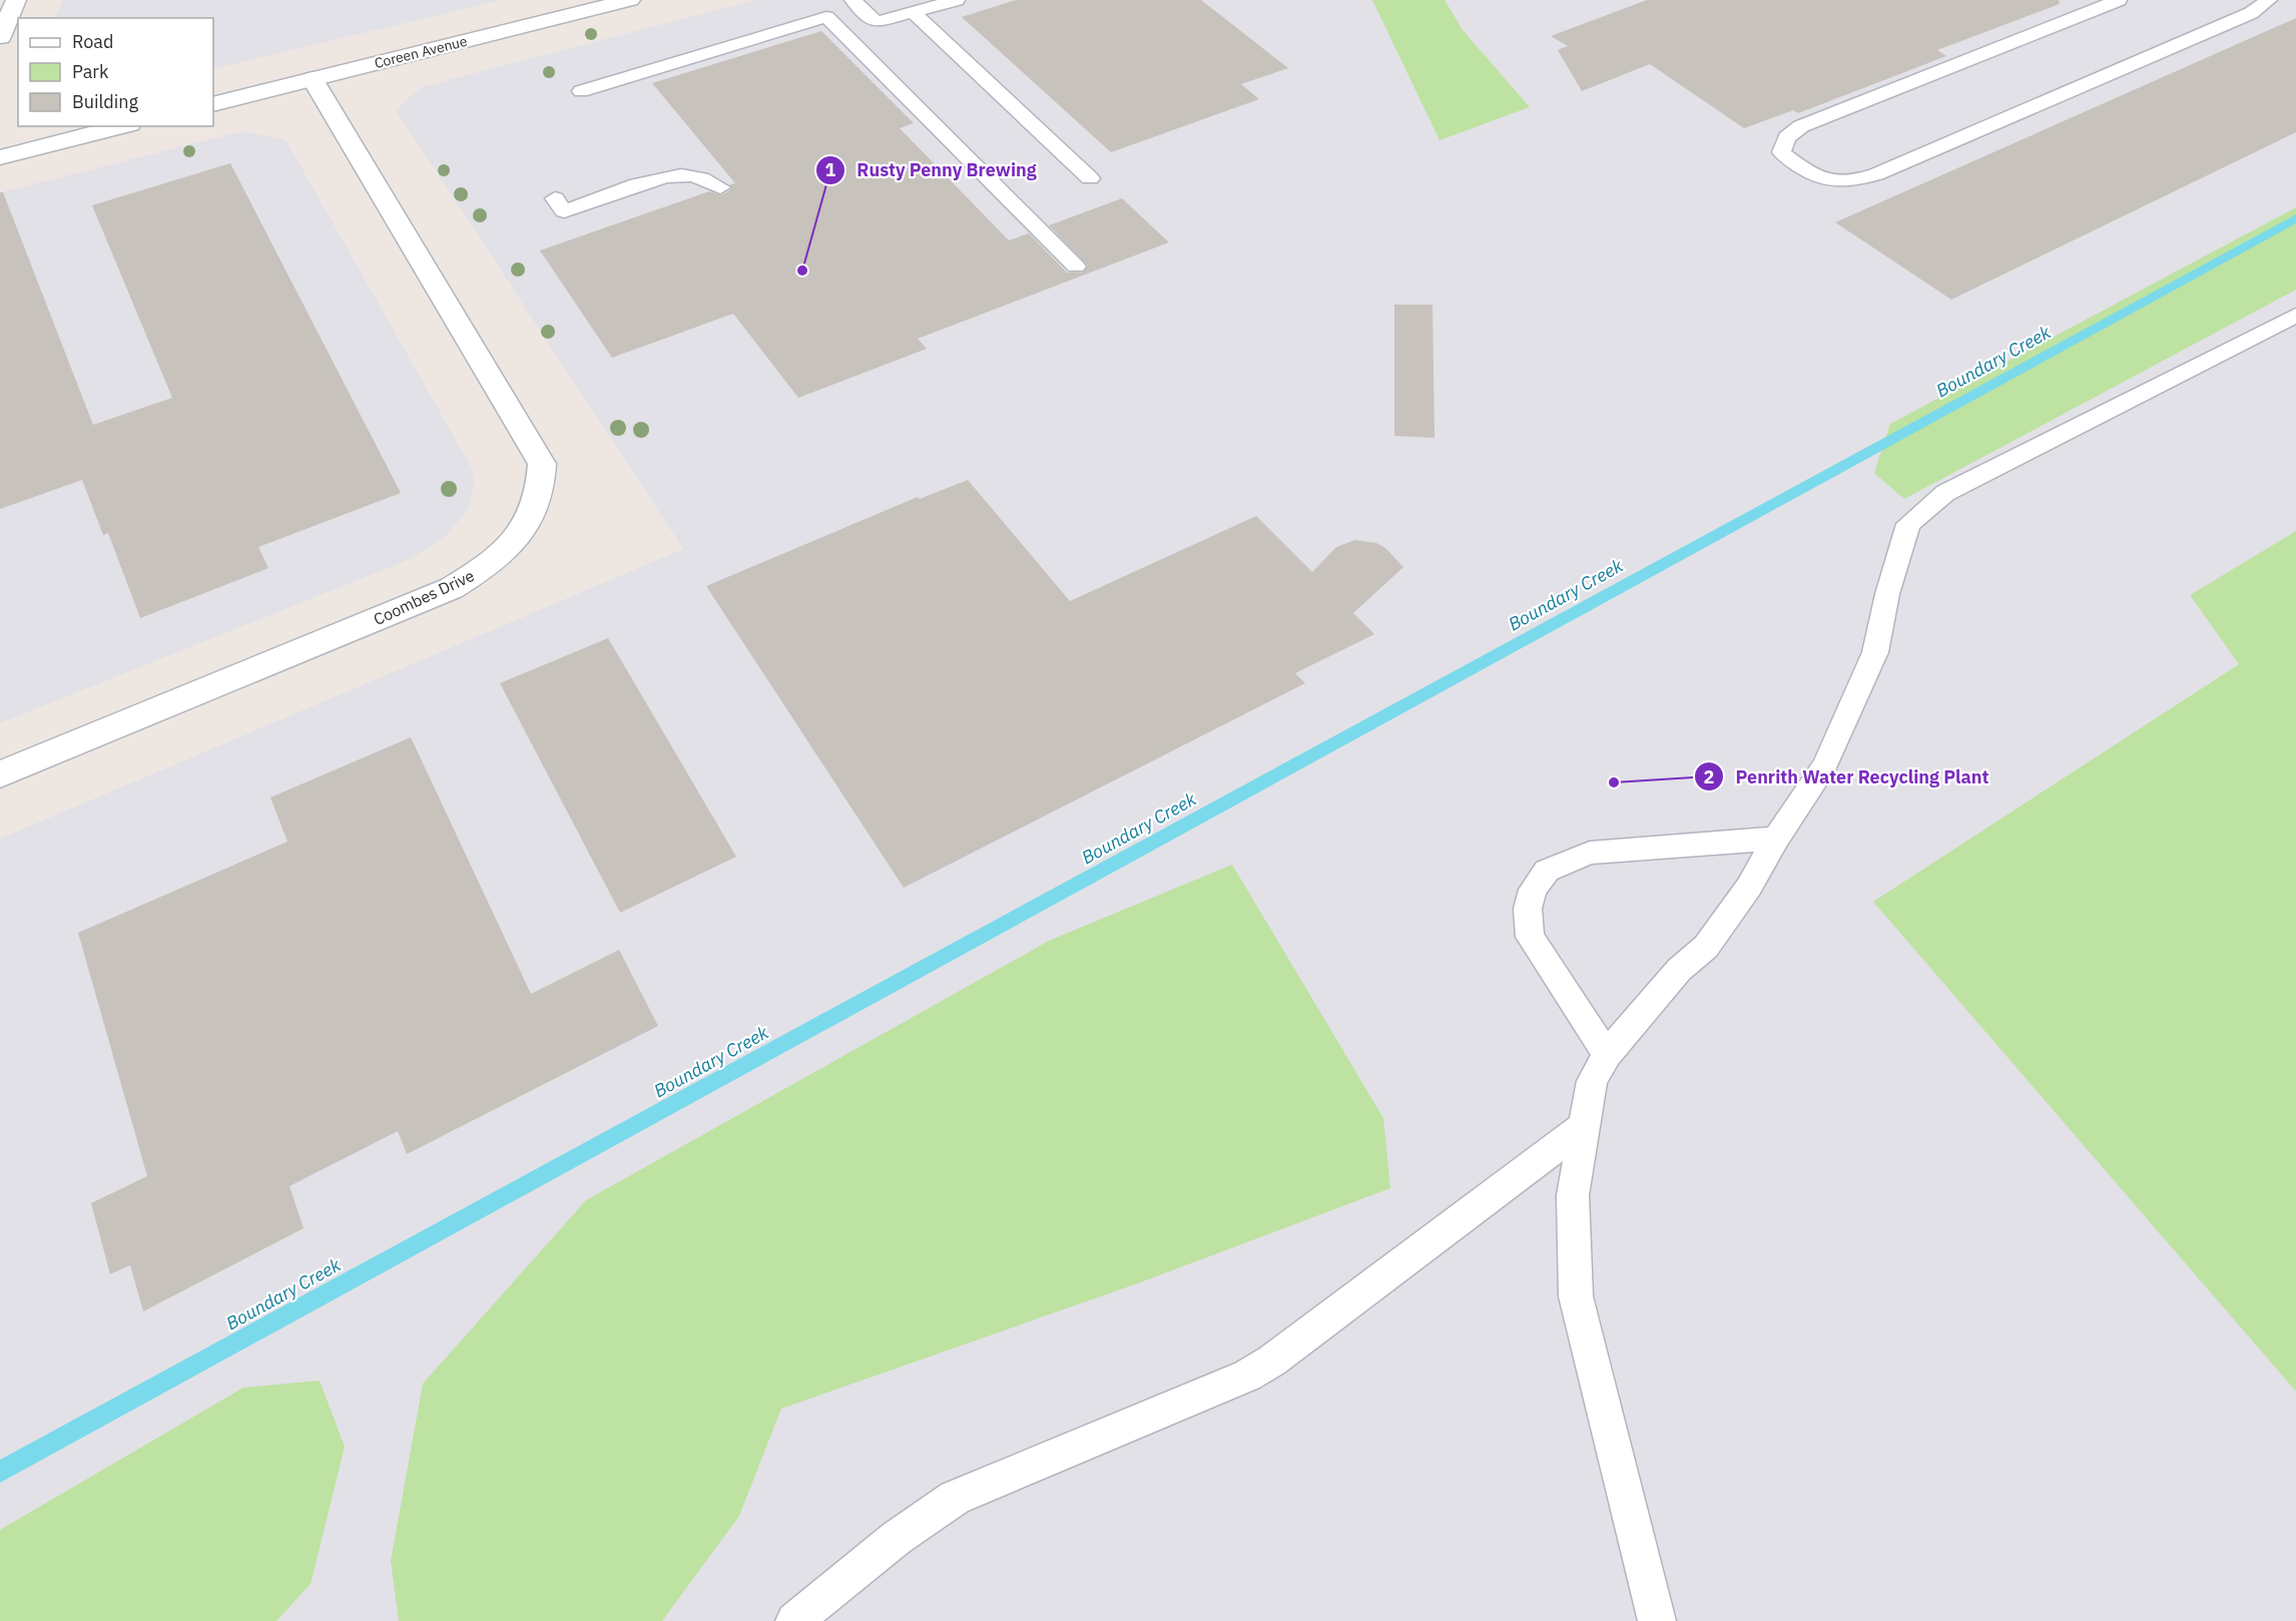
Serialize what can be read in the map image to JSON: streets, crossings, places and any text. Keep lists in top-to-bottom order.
{
  "streets": {
    "street": ["Coreen Avenue", "Coombes Drive"]
  },
  "crossings": [
    ["Coreen Avenue", "Coombes Drive"]
  ],
  "water": ["Boundary Creek"],
  "places": ["Rusty Penny Brewing", "Penrith Water Recycling Plant"],
  "legend": ["Road", "Park", "Building"]
}
